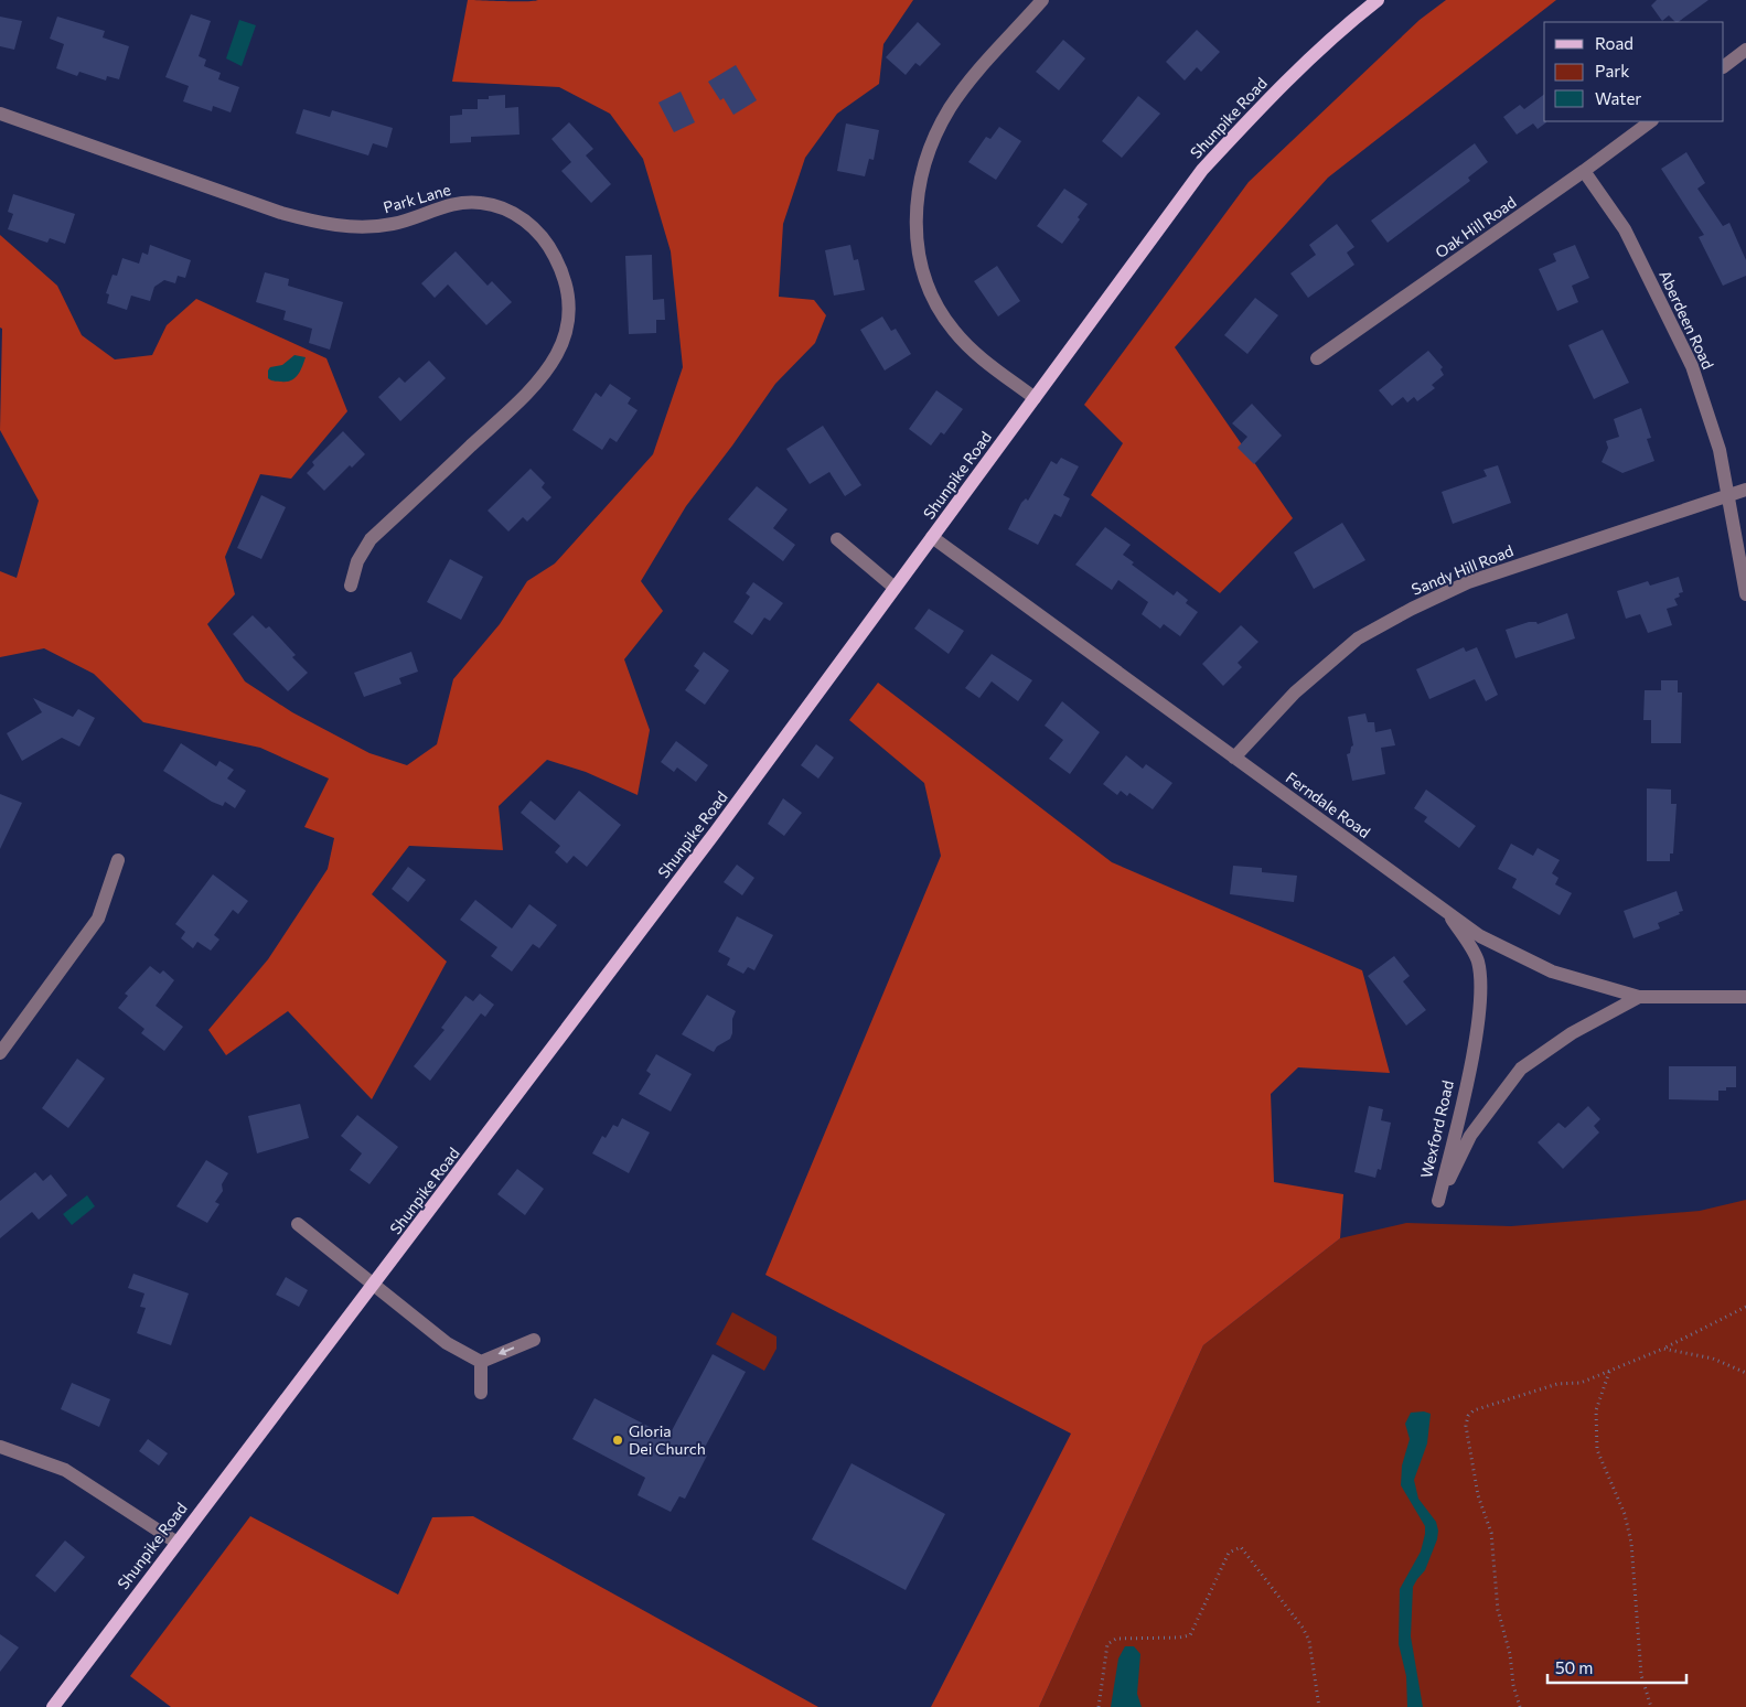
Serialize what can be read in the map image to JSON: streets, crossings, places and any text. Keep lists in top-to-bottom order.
{
  "streets": {
    "main road": ["Shunpike Road"],
    "street": [
      "Park Lane",
      "Oak Hill Road",
      "Aberdeen Road",
      "Sandy Hill Road",
      "Ferndale Road",
      "Wexford Road"
    ]
  },
  "crossings": [
    ["Shunpike Road", "Ferndale Road"],
    ["Oak Hill Road", "Aberdeen Road"],
    ["Aberdeen Road", "Sandy Hill Road"],
    ["Sandy Hill Road", "Ferndale Road"],
    ["Ferndale Road", "Wexford Road"]
  ],
  "places": ["Gloria Dei Church"],
  "legend": ["Road", "Park", "Water"],
  "scale_bar": "50 m"
}
